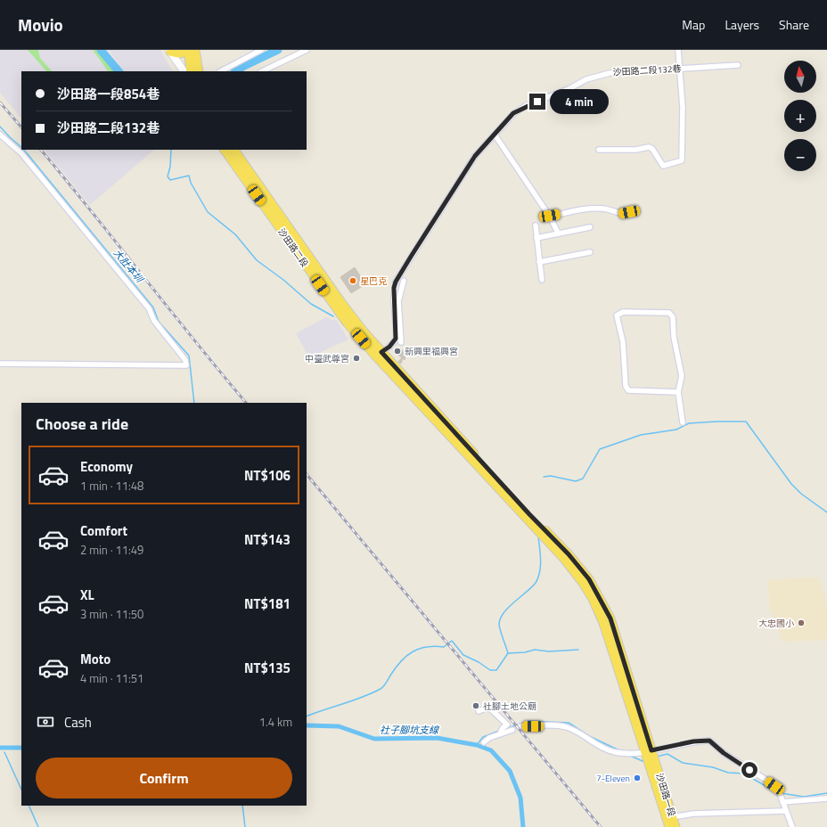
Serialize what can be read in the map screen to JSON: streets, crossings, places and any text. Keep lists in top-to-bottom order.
{
  "streets": {
    "main road": ["沙田路二段", "沙田路一段"],
    "street": ["沙田路二段132巷"]
  },
  "crossings": [
    ["沙田路二段132巷", "沙田路二段"]
  ],
  "water": ["大肚本圳", "社子腳坑支線"],
  "places": [
    "星巴克",
    "新興里福興宮",
    "中臺武尊宮",
    "大忠國小",
    "社腳土地公廟",
    "7-Eleven"
  ],
  "north": "top",
  "page": {
    "header": "Movio",
    "nav": ["Map", "Layers", "Share"],
    "map_buttons": ["+", "−"],
    "banner": ["沙田路一段854巷", "沙田路二段132巷"],
    "bubble": "4 min",
    "heading": "Choose a ride",
    "list": [
      {
        "name": "Economy",
        "note": "1 min · 11:48",
        "value": "NT$106"
      },
      {
        "name": "Comfort",
        "note": "2 min · 11:49",
        "value": "NT$143"
      },
      {
        "name": "XL",
        "note": "3 min · 11:50",
        "value": "NT$181"
      },
      {
        "name": "Moto",
        "note": "4 min · 11:51",
        "value": "NT$135"
      }
    ],
    "pay": ["Cash", "1.4 km"],
    "buttons": "Confirm"
  }
}
